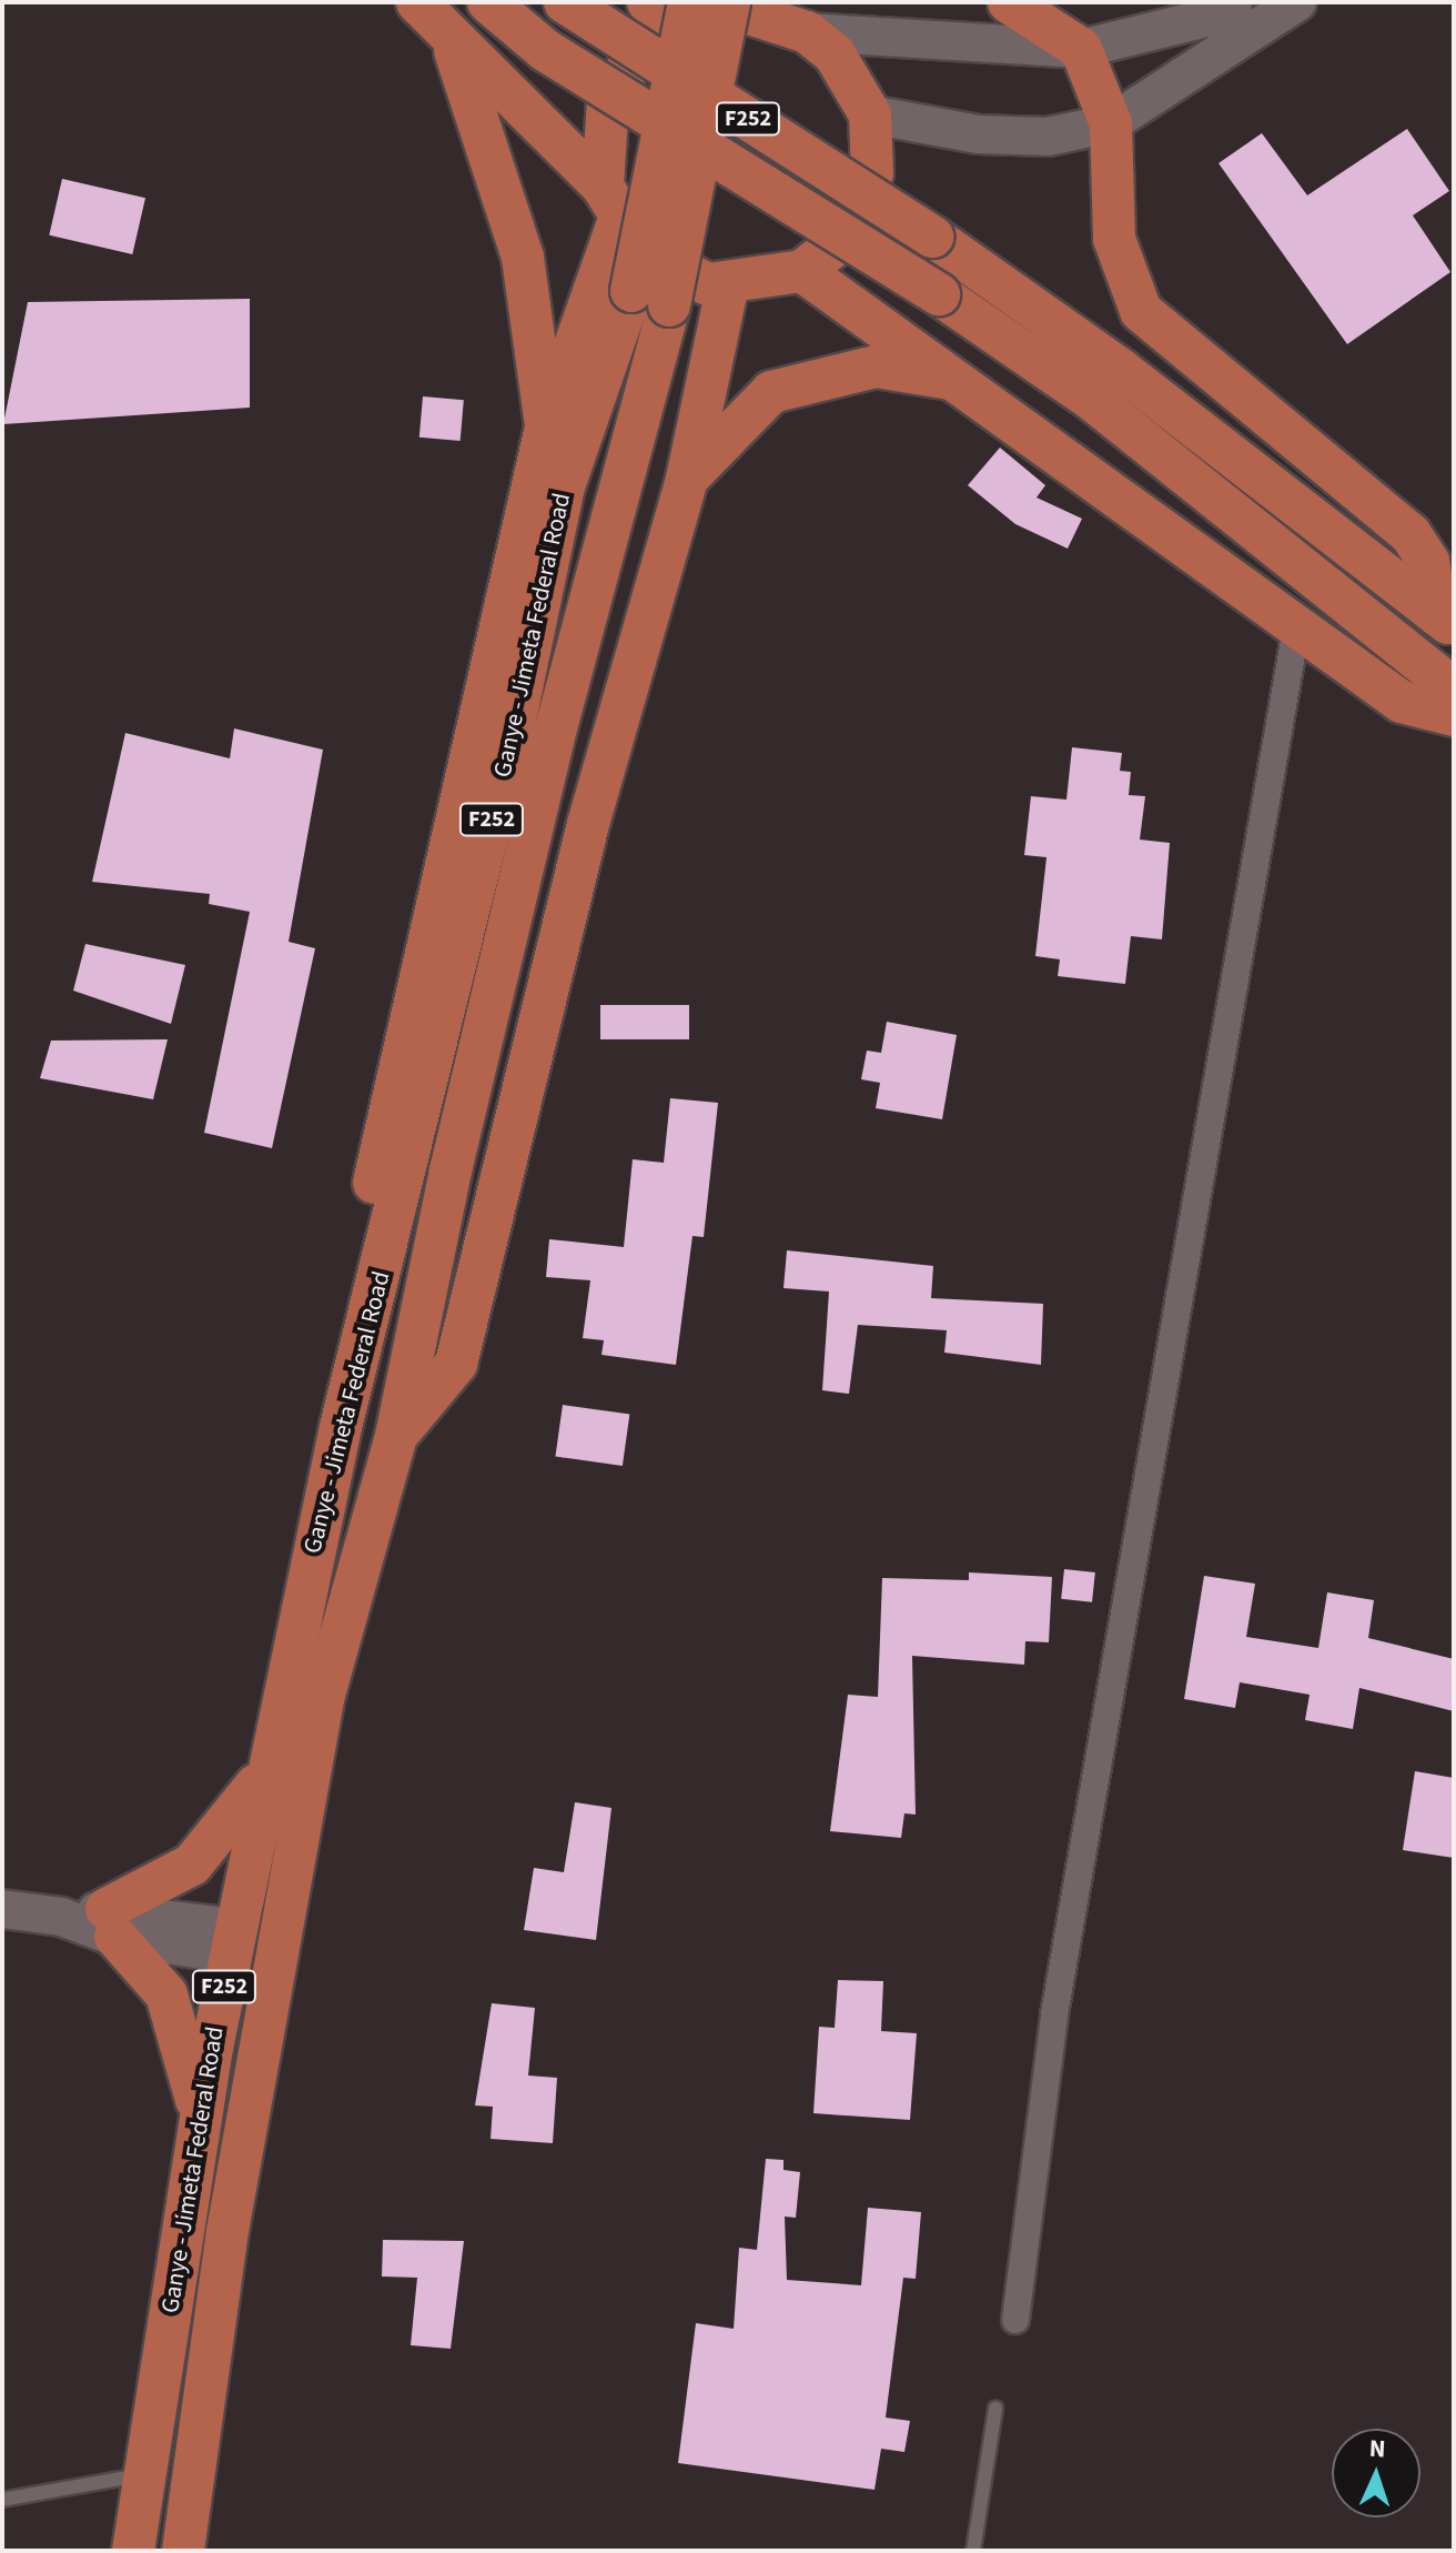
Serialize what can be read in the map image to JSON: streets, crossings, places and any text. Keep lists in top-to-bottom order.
{
  "streets": {
    "main road": ["F252", "Ganye - Jimeta Federal Road"]
  },
  "north": "top"
}
